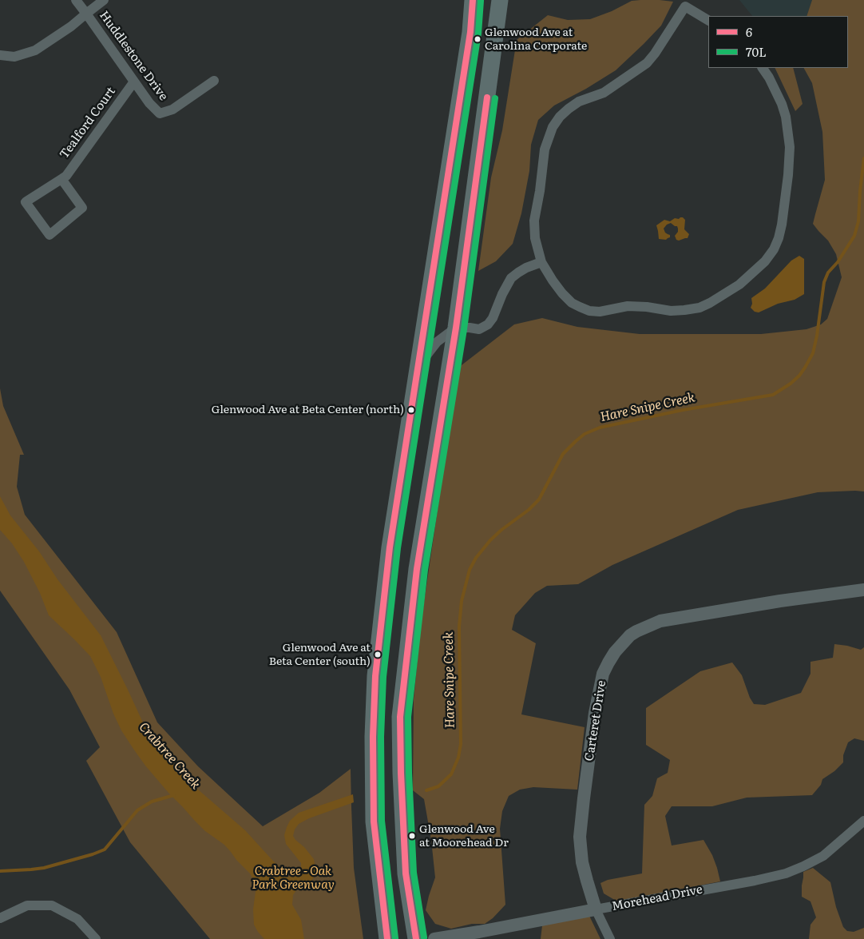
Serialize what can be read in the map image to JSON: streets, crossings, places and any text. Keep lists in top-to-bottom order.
{
  "streets": {
    "street": [
      "Huddlestone Drive",
      "Tealford Court",
      "Carteret Drive",
      "Morehead Drive"
    ]
  },
  "crossings": [
    ["Huddlestone Drive", "Tealford Court"],
    ["Carteret Drive", "Morehead Drive"]
  ],
  "water": ["Hare Snipe Creek", "Crabtree Creek"],
  "parks": ["Crabtree - Oak Park Greenway"],
  "places": [
    "Glenwood Ave at Carolina Corporate",
    "Glenwood Ave at Beta Center (north)",
    "Glenwood Ave at Beta Center (south)",
    "Glenwood Ave at Moorehead Dr"
  ],
  "lines": ["transit line 6", "transit line 70L"],
  "legend": ["6", "70L"]
}
